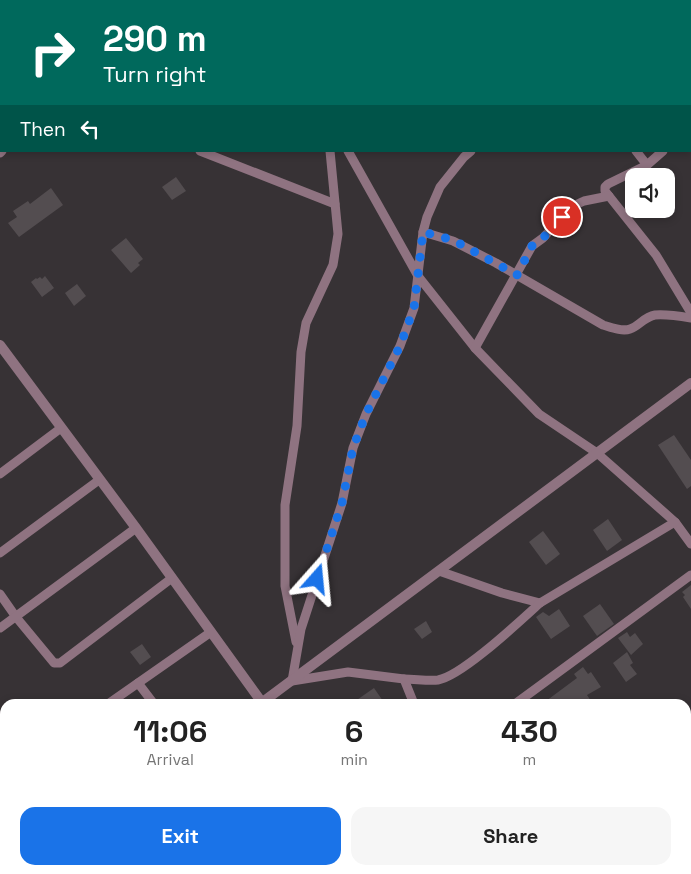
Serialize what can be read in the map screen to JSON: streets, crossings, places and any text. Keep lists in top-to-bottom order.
{
  "page": {
    "turn": ["290 m", "Turn right"],
    "then": "Then",
    "eta": [
      "11:06",
      "Arrival",
      "6",
      "min",
      "430",
      "m"
    ],
    "buttons": ["Exit", "Share"]
  }
}
